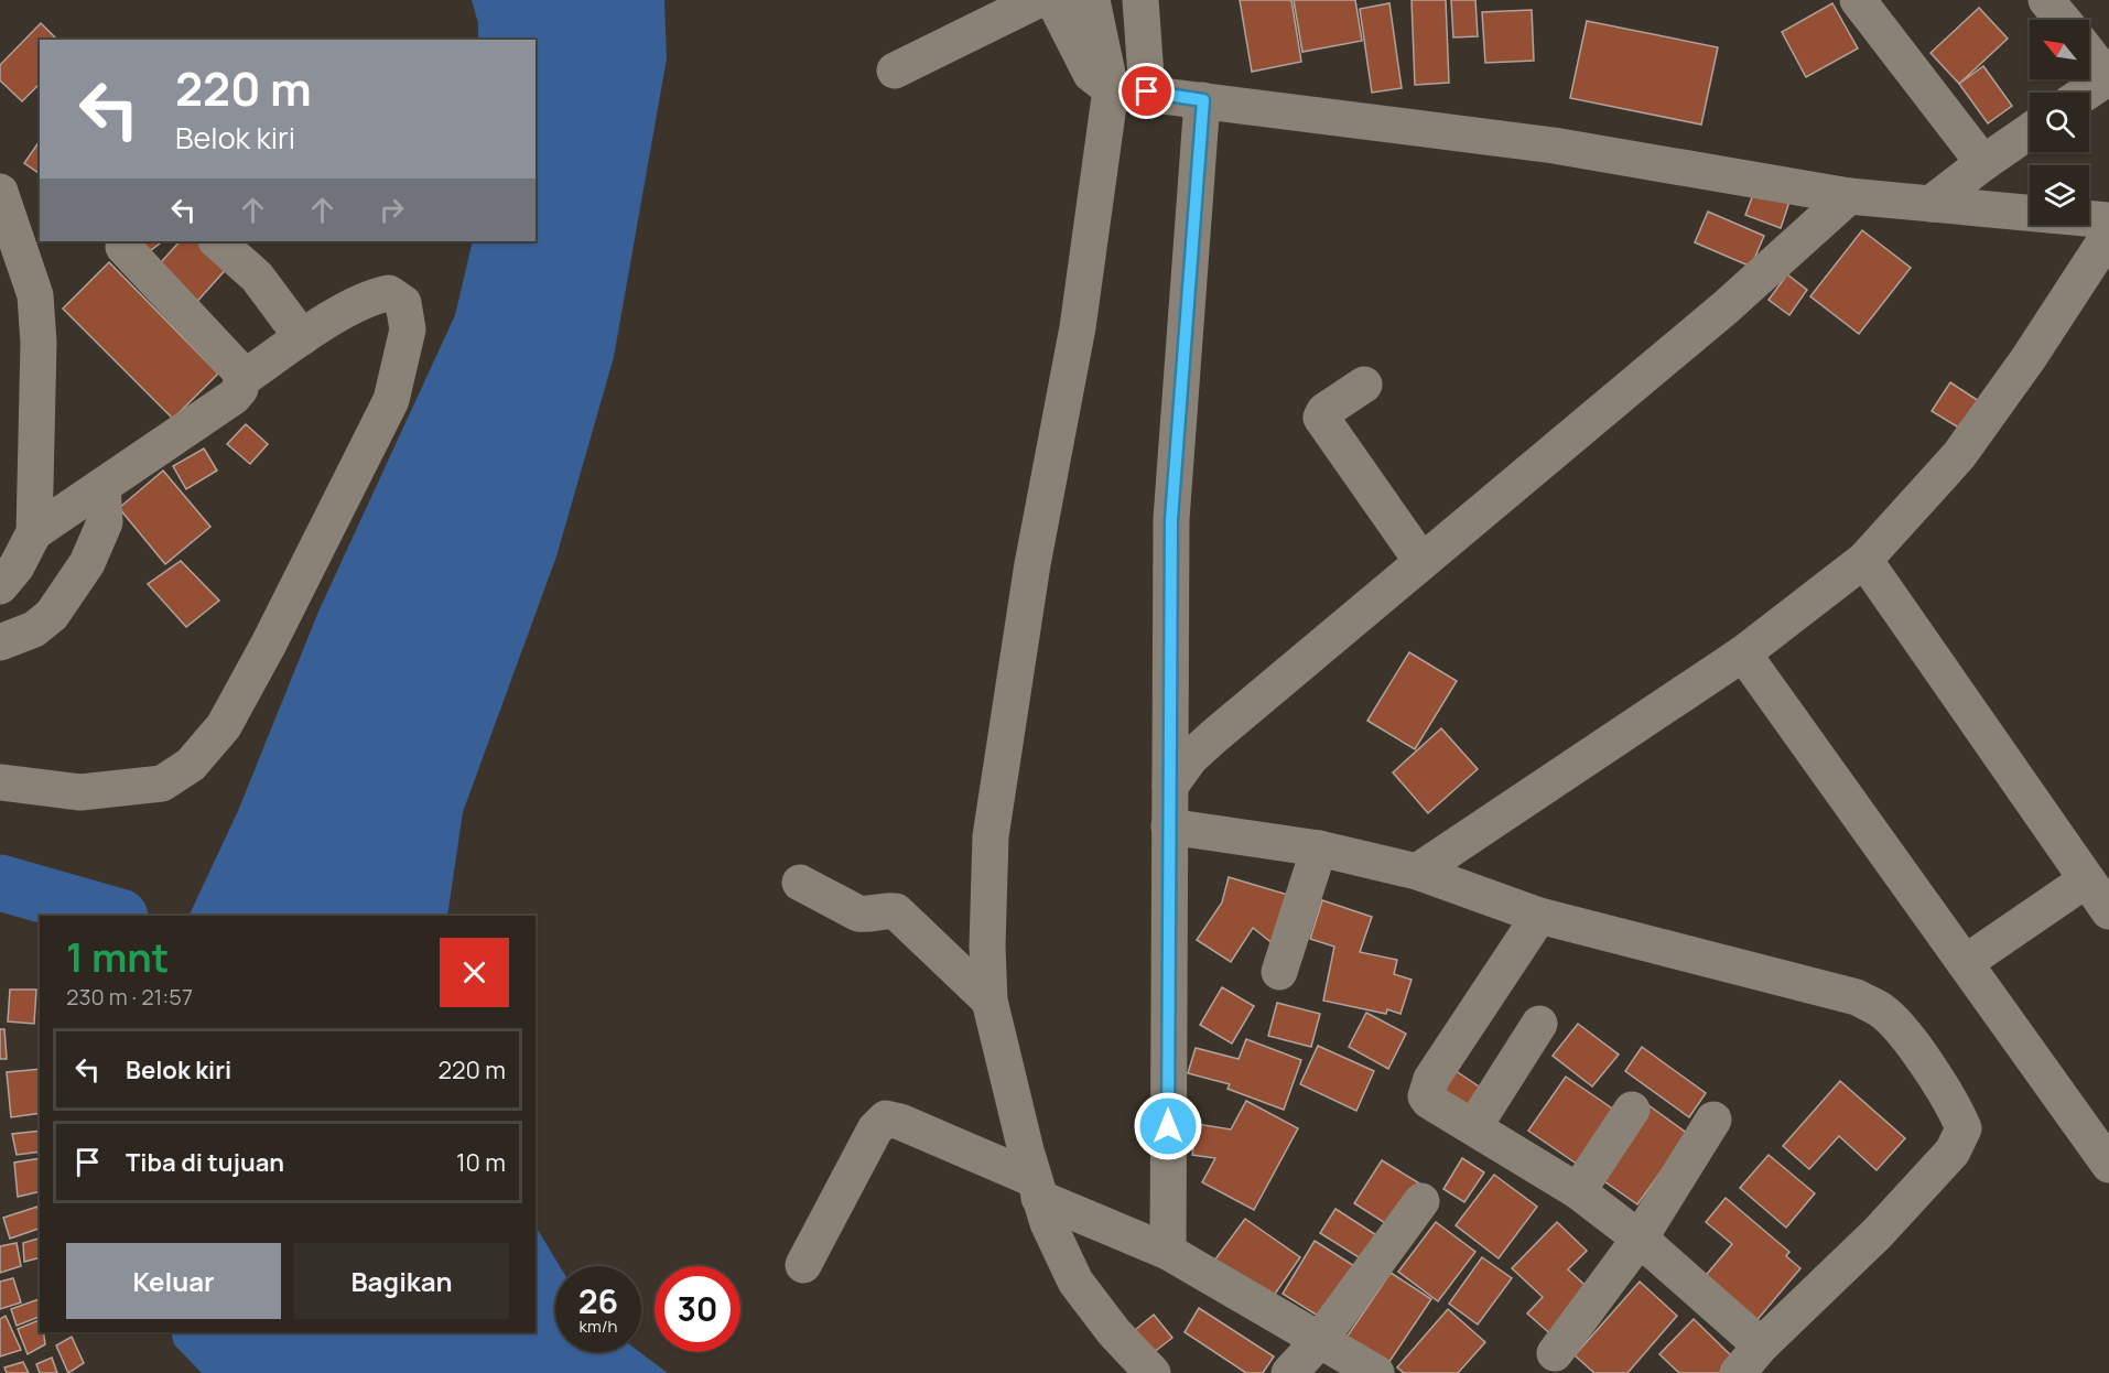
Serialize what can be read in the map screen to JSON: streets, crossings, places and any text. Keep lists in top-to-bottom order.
{
  "north": "top left",
  "page": {
    "turn": ["220 m", "Belok kiri"],
    "heading": ["1 mnt", "230 m · 21:57"],
    "list": [
      {
        "name": "Belok kiri",
        "value": "220 m"
      },
      {
        "name": "Tiba di tujuan",
        "value": "10 m"
      }
    ],
    "buttons": ["Keluar", "Bagikan"],
    "speed": "26 km/h",
    "limit": "30"
  }
}
